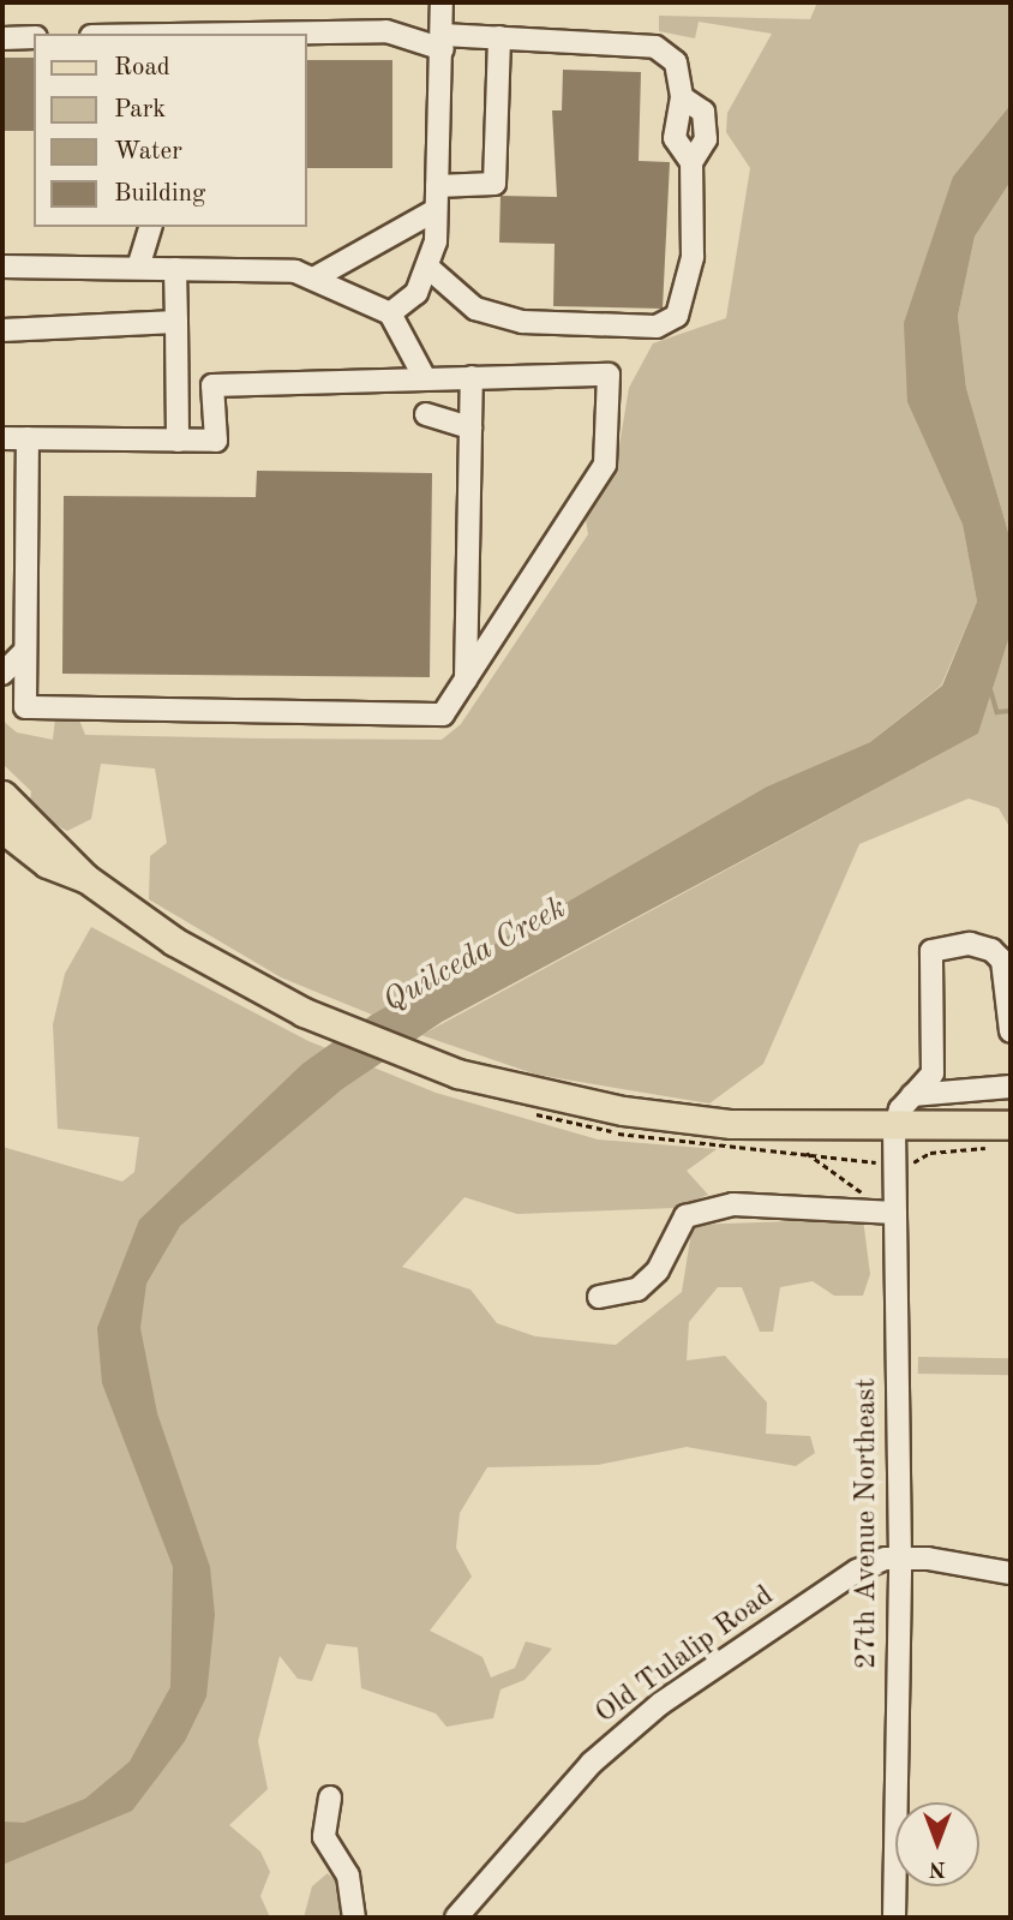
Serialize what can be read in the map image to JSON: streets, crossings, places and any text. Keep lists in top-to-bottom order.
{
  "streets": {
    "street": ["27th Avenue Northeast", "Old Tulalip Road"]
  },
  "crossings": [
    ["27th Avenue Northeast", "Old Tulalip Road"]
  ],
  "water": ["Quilceda Creek"],
  "legend": [
    "Road",
    "Park",
    "Water",
    "Building"
  ],
  "north": "bottom"
}
